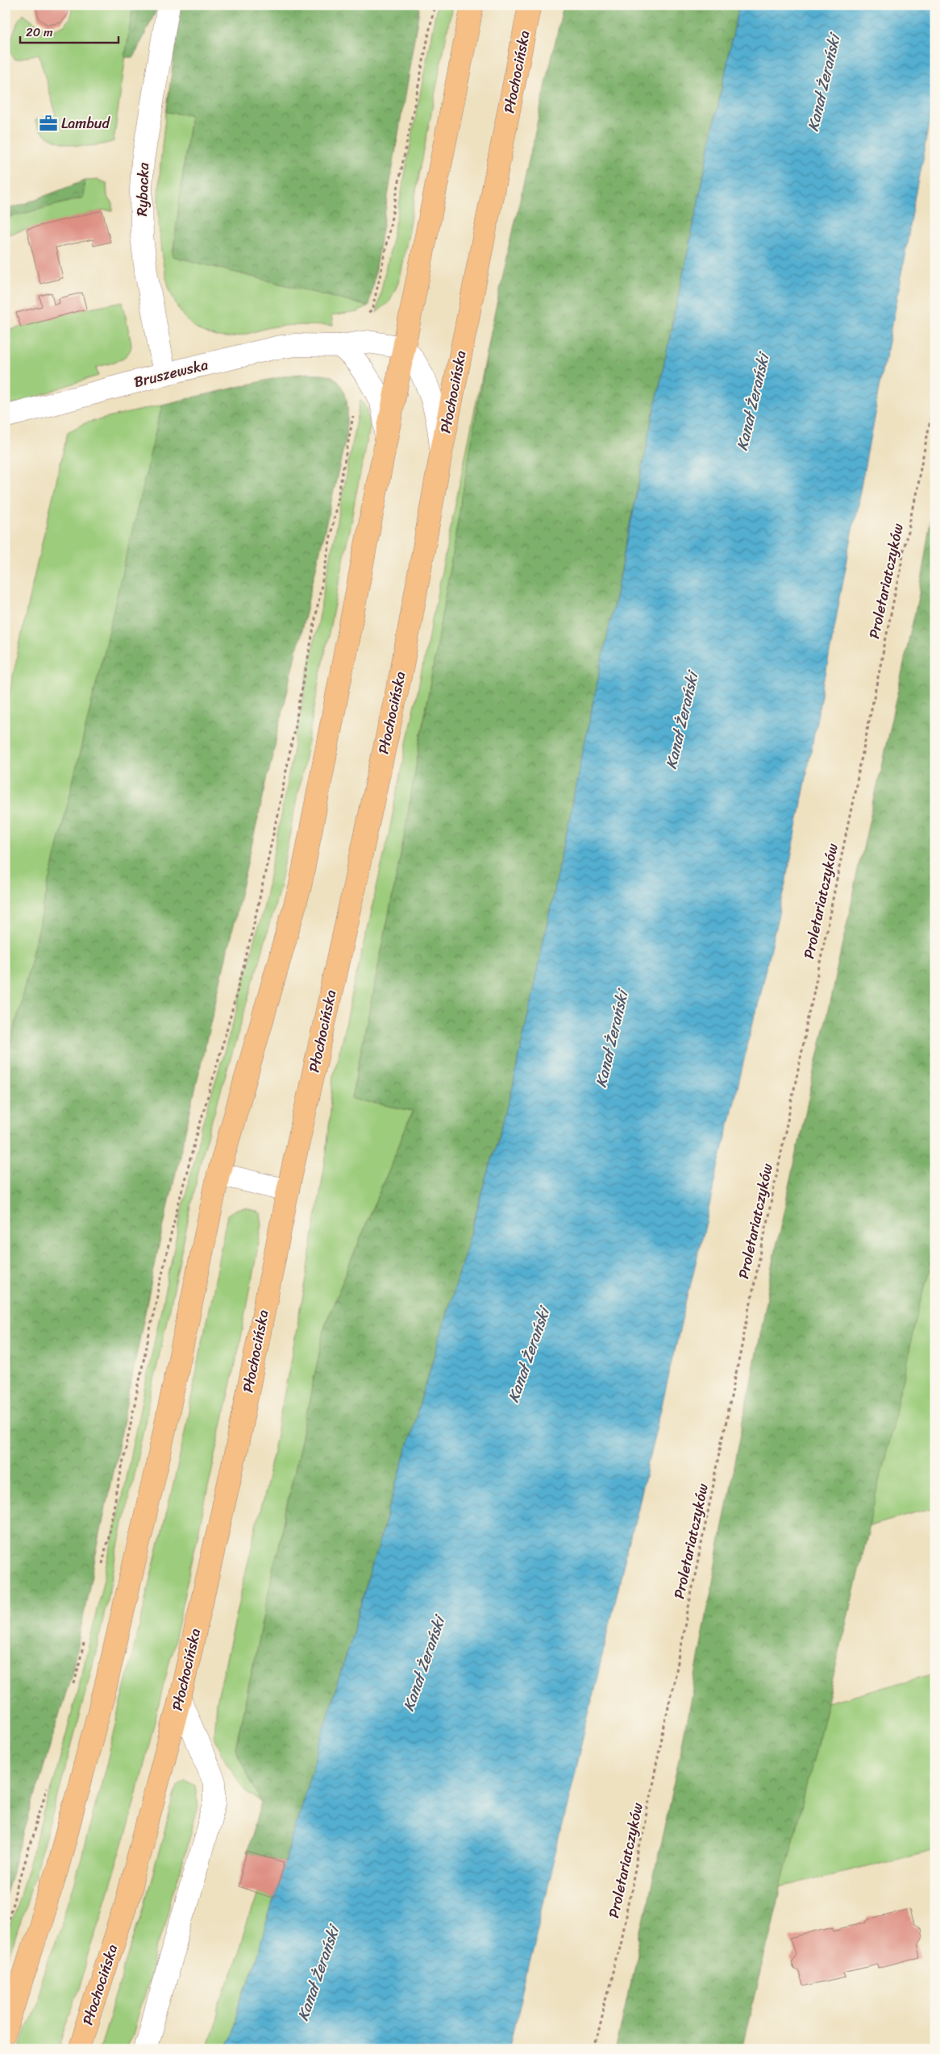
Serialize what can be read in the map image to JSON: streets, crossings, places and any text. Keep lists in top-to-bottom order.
{
  "streets": {
    "main road": ["Płochocińska"],
    "street": ["Rybacka", "Bruszewska"],
    "path": ["Proletariatczyków"]
  },
  "crossings": [
    ["Rybacka", "Bruszewska"]
  ],
  "water": ["Kanał Żerański"],
  "places": {
    "office": ["Lambud"]
  },
  "scale_bar": "20 m"
}
